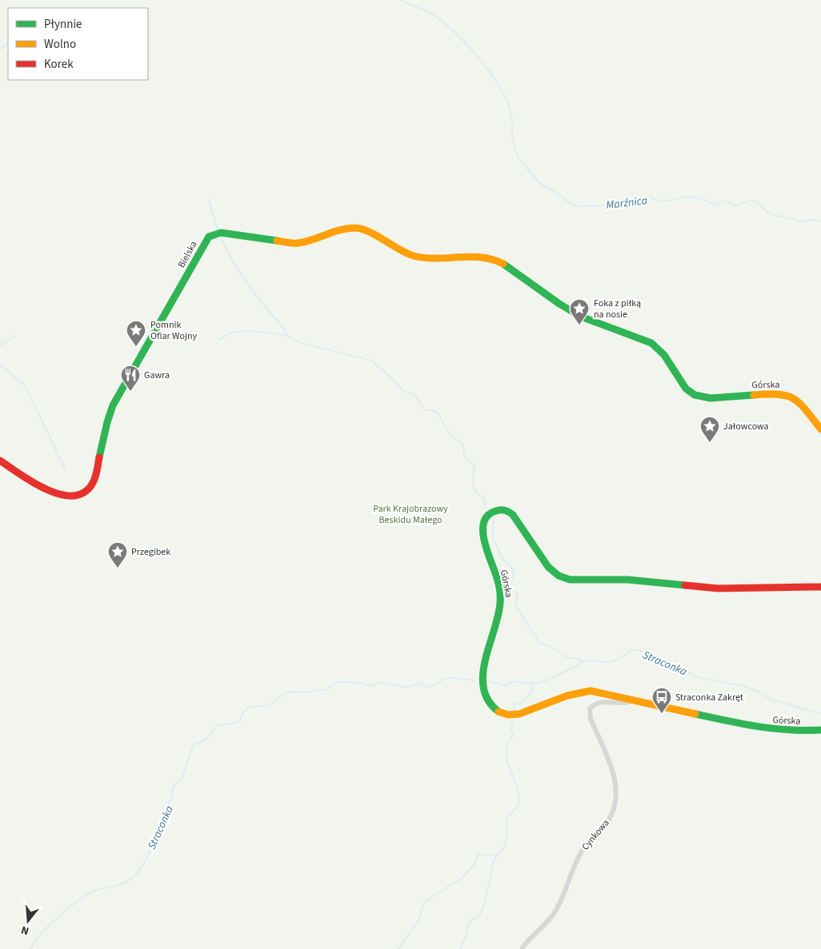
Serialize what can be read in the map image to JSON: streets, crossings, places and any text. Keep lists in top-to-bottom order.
{
  "streets": {
    "street": ["Bielska", "Górska", "Cynkowa"]
  },
  "crossings": [
    ["Bielska", "Górska"],
    ["Górska", "Cynkowa"]
  ],
  "water": ["Marźnica", "Straconka"],
  "parks": ["Park Krajobrazowy Beskidu Małego"],
  "places": {
    "place": [
      "Foka z piłką na nosie",
      "Pomnik Ofiar Wojny",
      "Jałowcowa",
      "Przegibek"
    ],
    "restaurant": ["Gawra"],
    "bus stop": ["Straconka Zakręt"]
  },
  "legend": ["Płynnie", "Wolno", "Korek"],
  "north": "bottom"
}
